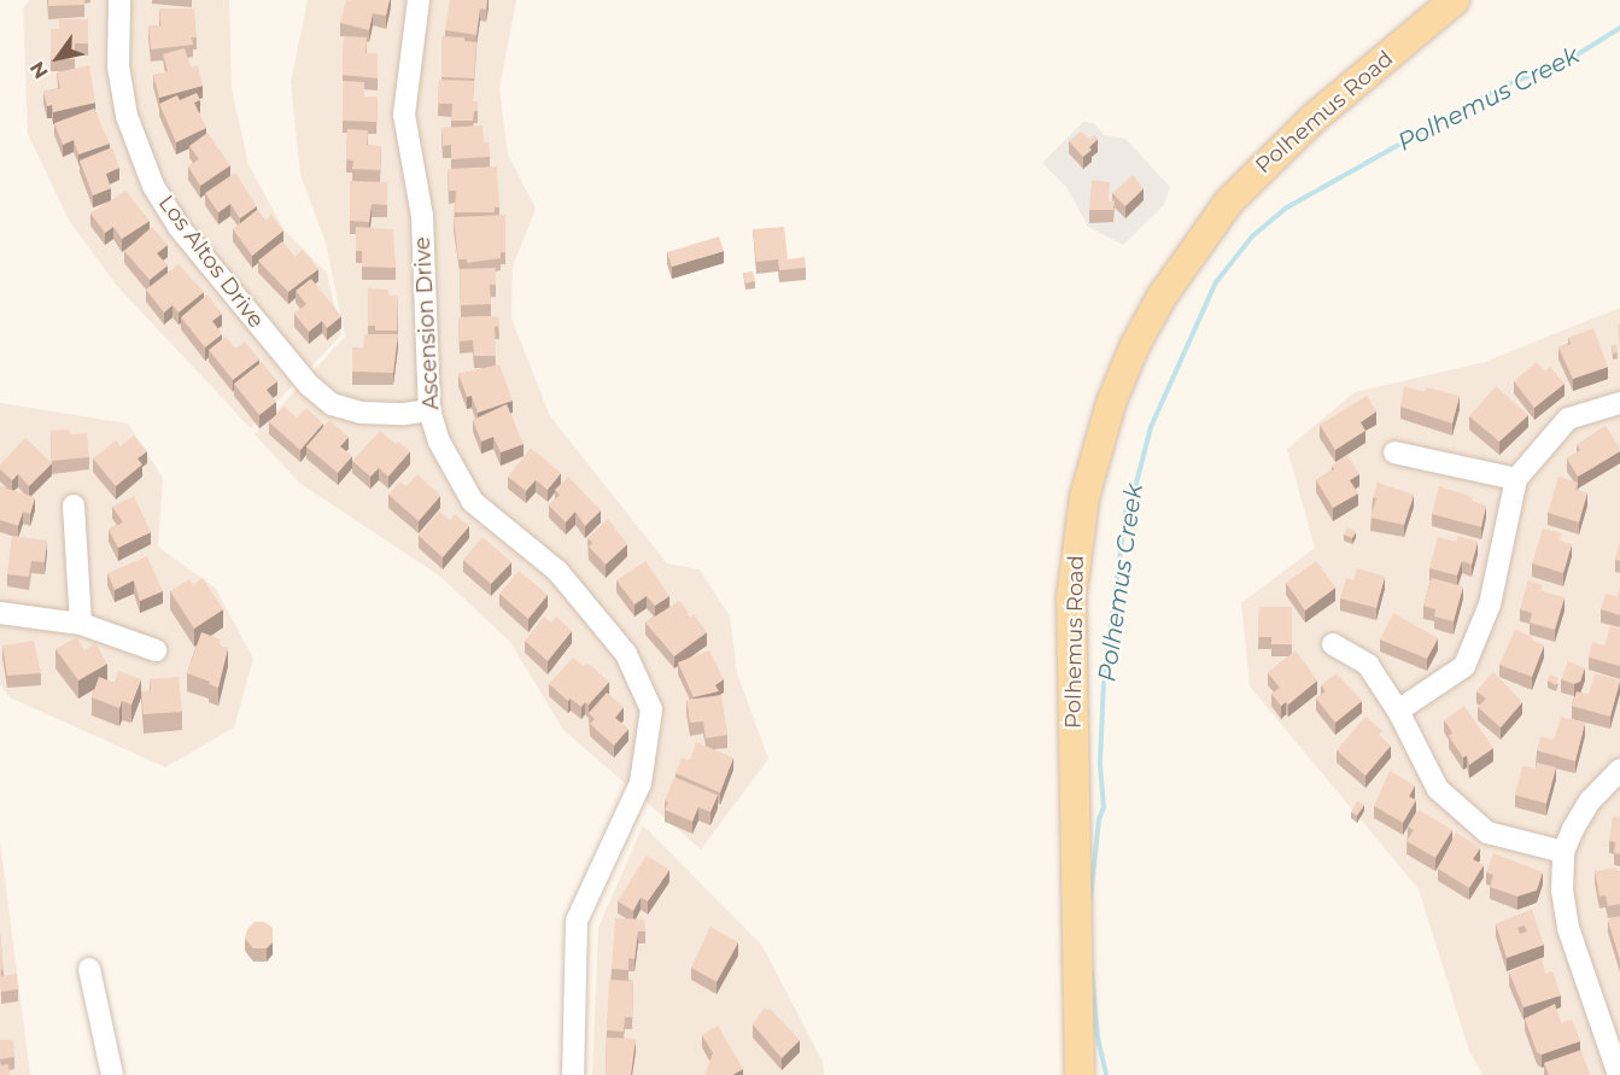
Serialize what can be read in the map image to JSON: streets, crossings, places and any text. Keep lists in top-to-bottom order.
{
  "streets": {
    "main road": ["Polhemus Road"],
    "street": ["Los Altos Drive", "Ascension Drive"]
  },
  "crossings": [
    ["Los Altos Drive", "Ascension Drive"]
  ],
  "water": ["Polhemus Creek"],
  "north": "bottom left"
}
